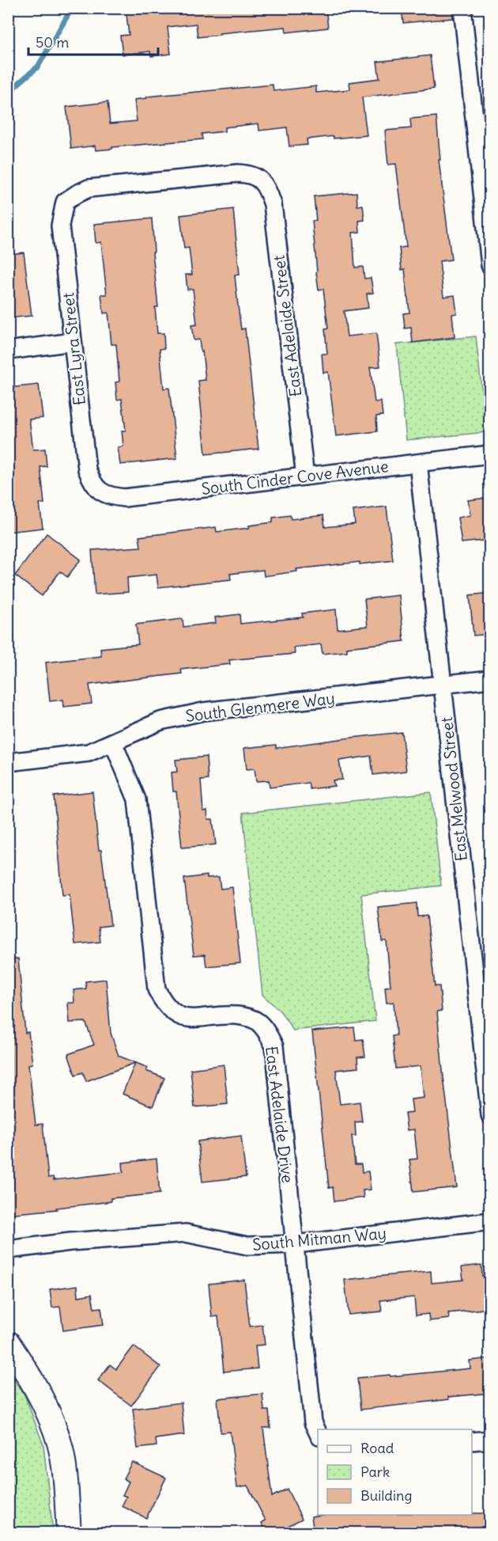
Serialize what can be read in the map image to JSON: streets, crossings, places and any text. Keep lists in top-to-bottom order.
{
  "streets": {
    "street": [
      "East Adelaide Street",
      "East Lyra Street",
      "South Cinder Cove Avenue",
      "South Glenmere Way",
      "East Melwood Street",
      "East Adelaide Drive",
      "South Mitman Way"
    ]
  },
  "crossings": [
    ["East Adelaide Street", "East Lyra Street"],
    ["East Adelaide Street", "South Cinder Cove Avenue"],
    ["East Lyra Street", "South Cinder Cove Avenue"],
    ["South Cinder Cove Avenue", "East Melwood Street"],
    ["South Glenmere Way", "East Melwood Street"],
    ["South Glenmere Way", "East Adelaide Drive"],
    ["East Adelaide Drive", "South Mitman Way"]
  ],
  "legend": ["Road", "Park", "Building"],
  "scale_bar": "50 m"
}
